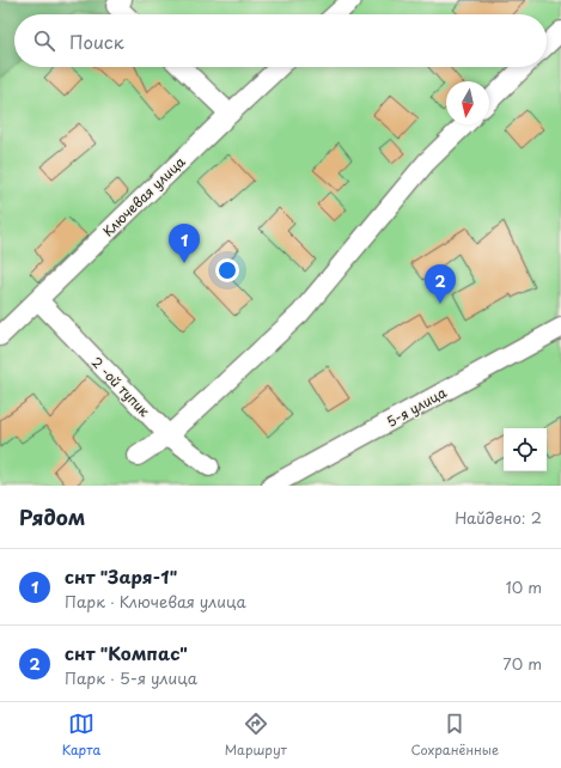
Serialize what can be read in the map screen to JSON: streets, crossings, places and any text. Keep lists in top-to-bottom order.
{
  "streets": {
    "street": ["Ключевая улица", "2 -ой тупик", "5-я улица"]
  },
  "crossings": [
    ["Ключевая улица", "2 -ой тупик"]
  ],
  "north": "bottom",
  "page": {
    "search": "Поиск",
    "pins": ["1", "2"],
    "heading": ["Рядом", "Найдено: 2"],
    "list": [
      {
        "mark": "1",
        "name": "снт \"Заря-1\"",
        "note": "Парк · Ключевая улица",
        "value": "10 m"
      },
      {
        "mark": "2",
        "name": "снт \"Компас\"",
        "note": "Парк · 5-я улица",
        "value": "70 m"
      }
    ],
    "nav": ["Карта", "Маршрут", "Сохранённые"]
  }
}
